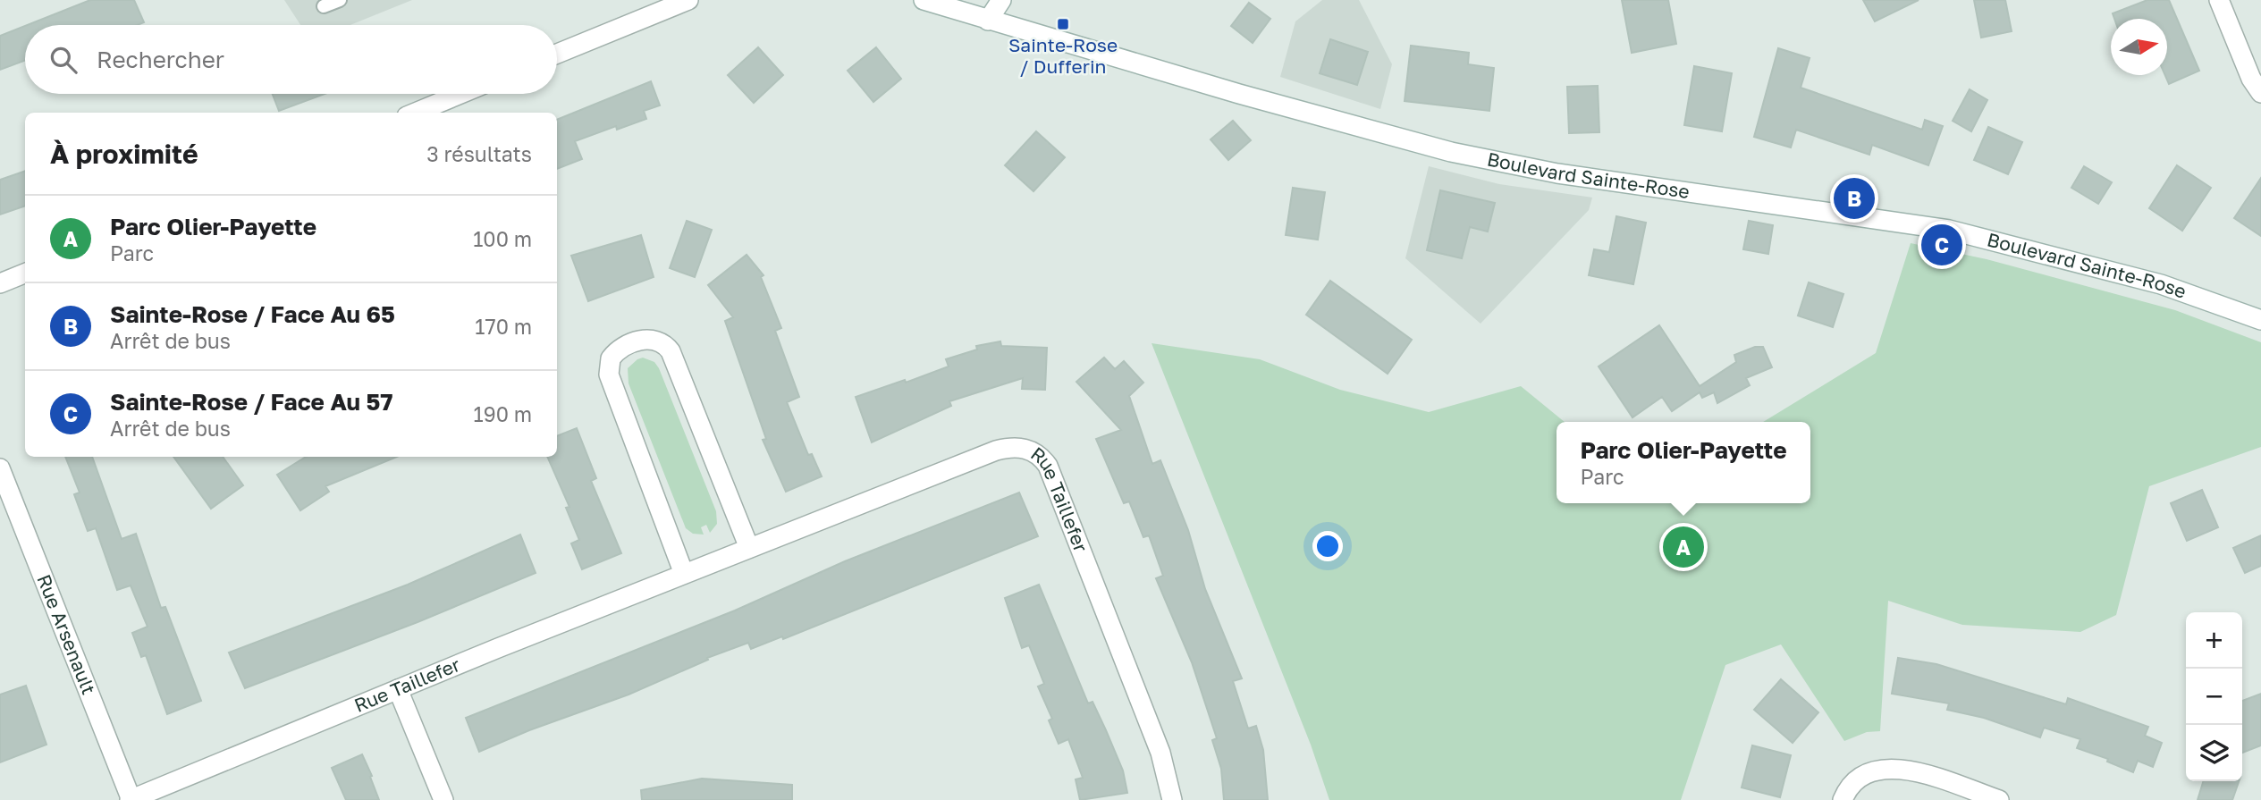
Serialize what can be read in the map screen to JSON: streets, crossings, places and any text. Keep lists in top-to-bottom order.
{
  "streets": {
    "street": ["Boulevard Sainte-Rose", "Rue Taillefer", "Rue Arsenault"]
  },
  "crossings": [
    ["Rue Taillefer", "Rue Arsenault"]
  ],
  "places": {
    "transit": ["Sainte-Rose / Dufferin"]
  },
  "north": "right",
  "page": {
    "search": "Rechercher",
    "heading": ["À proximité", "3 résultats"],
    "pins": ["B", "C", "A"],
    "list": [
      {
        "mark": "A",
        "name": "Parc Olier-Payette",
        "note": "Parc",
        "value": "100 m"
      },
      {
        "mark": "B",
        "name": "Sainte-Rose / Face Au 65",
        "note": "Arrêt de bus",
        "value": "170 m"
      },
      {
        "mark": "C",
        "name": "Sainte-Rose / Face Au 57",
        "note": "Arrêt de bus",
        "value": "190 m"
      }
    ],
    "popup": ["Parc Olier-Payette", "Parc"],
    "map_buttons": ["+", "−"]
  }
}
